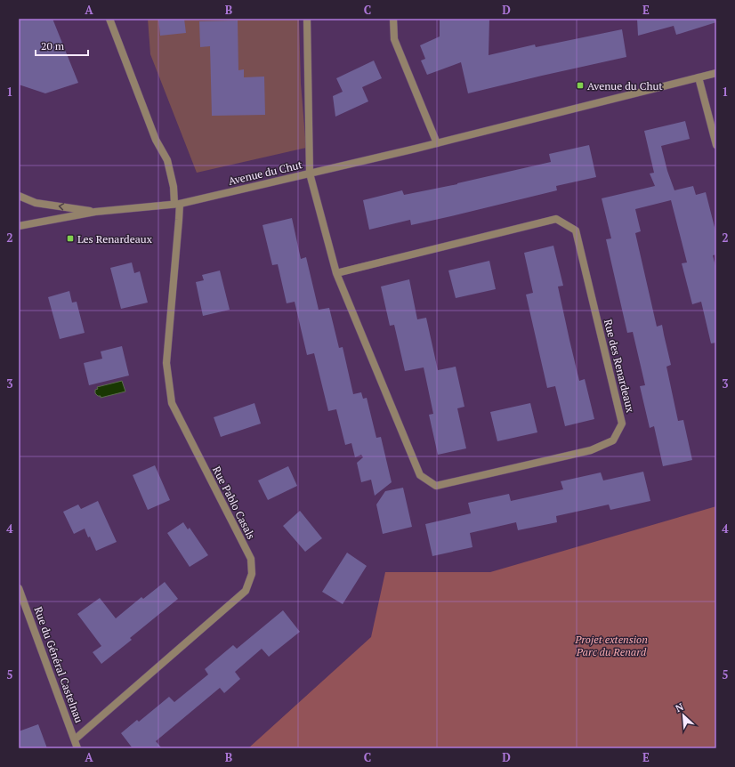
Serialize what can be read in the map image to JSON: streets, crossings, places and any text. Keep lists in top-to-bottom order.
{
  "streets": {
    "street": [
      "Avenue du Chut",
      "Rue des Renardeaux",
      "Rue Pablo Casals",
      "Rue du Général Castelnau"
    ]
  },
  "crossings": [
    ["Avenue du Chut", "Rue des Renardeaux"],
    ["Avenue du Chut", "Rue Pablo Casals"],
    ["Rue Pablo Casals", "Rue du Général Castelnau"]
  ],
  "parks": ["Projet extension Parc du Renard"],
  "places": {
    "transit": ["Avenue du Chut", "Les Renardeaux"]
  },
  "scale_bar": "20 m",
  "north": "top left",
  "grid": {
    "columns": [
      "A",
      "B",
      "C",
      "D",
      "E"
    ],
    "rows": [
      "1",
      "2",
      "3",
      "4",
      "5"
    ]
  }
}
